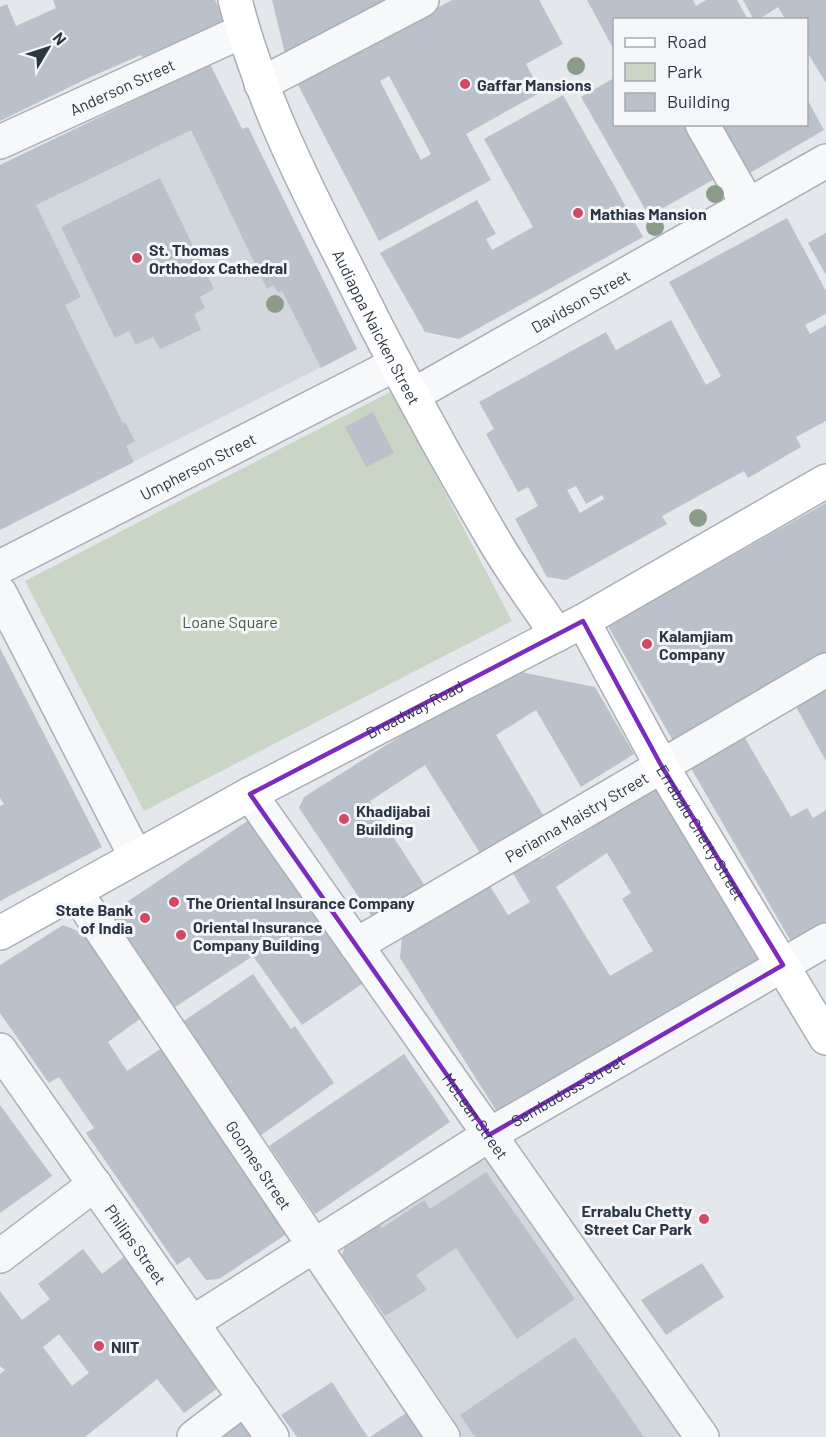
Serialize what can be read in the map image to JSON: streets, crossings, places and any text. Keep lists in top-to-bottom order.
{
  "streets": {
    "street": [
      "Anderson Street",
      "Davidson Street",
      "Audiappa Naicken Street",
      "Umpherson Street",
      "Broadway Road",
      "Perianna Maistry Street",
      "Errabalu Chetty Street",
      "Sembudoss Street",
      "McLean Street",
      "Goomes Street",
      "Philips Street"
    ]
  },
  "crossings": [
    ["Anderson Street", "Audiappa Naicken Street"],
    ["Davidson Street", "Audiappa Naicken Street"],
    ["Audiappa Naicken Street", "Umpherson Street"],
    ["Audiappa Naicken Street", "Broadway Road"],
    ["Audiappa Naicken Street", "Errabalu Chetty Street"],
    ["Broadway Road", "Errabalu Chetty Street"],
    ["Broadway Road", "McLean Street"],
    ["Broadway Road", "Goomes Street"],
    ["Perianna Maistry Street", "Errabalu Chetty Street"],
    ["Perianna Maistry Street", "McLean Street"],
    ["Errabalu Chetty Street", "Sembudoss Street"],
    ["Sembudoss Street", "McLean Street"],
    ["Sembudoss Street", "Goomes Street"],
    ["Sembudoss Street", "Philips Street"]
  ],
  "parks": ["Loane Square"],
  "places": [
    "Gaffar Mansions",
    "Mathias Mansion",
    "St. Thomas Orthodox Cathedral",
    "Kalamjiam Company",
    "Khadijabai Building",
    "The Oriental Insurance Company",
    "State Bank of India",
    "Oriental Insurance Company Building",
    "Errabalu Chetty Street Car Park",
    "NIIT"
  ],
  "legend": ["Road", "Park", "Building"],
  "north": "top right"
}
